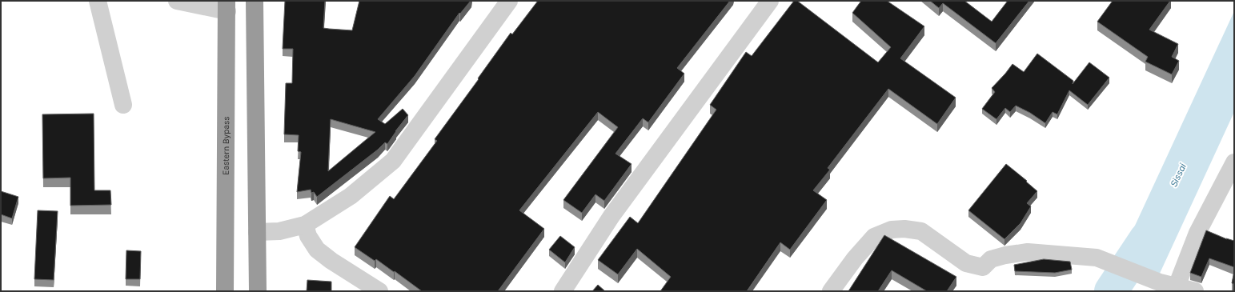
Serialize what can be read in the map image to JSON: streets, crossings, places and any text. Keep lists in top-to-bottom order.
{
  "streets": {
    "highway": ["Eastern Bypass"]
  },
  "water": ["Sissai"]
}
